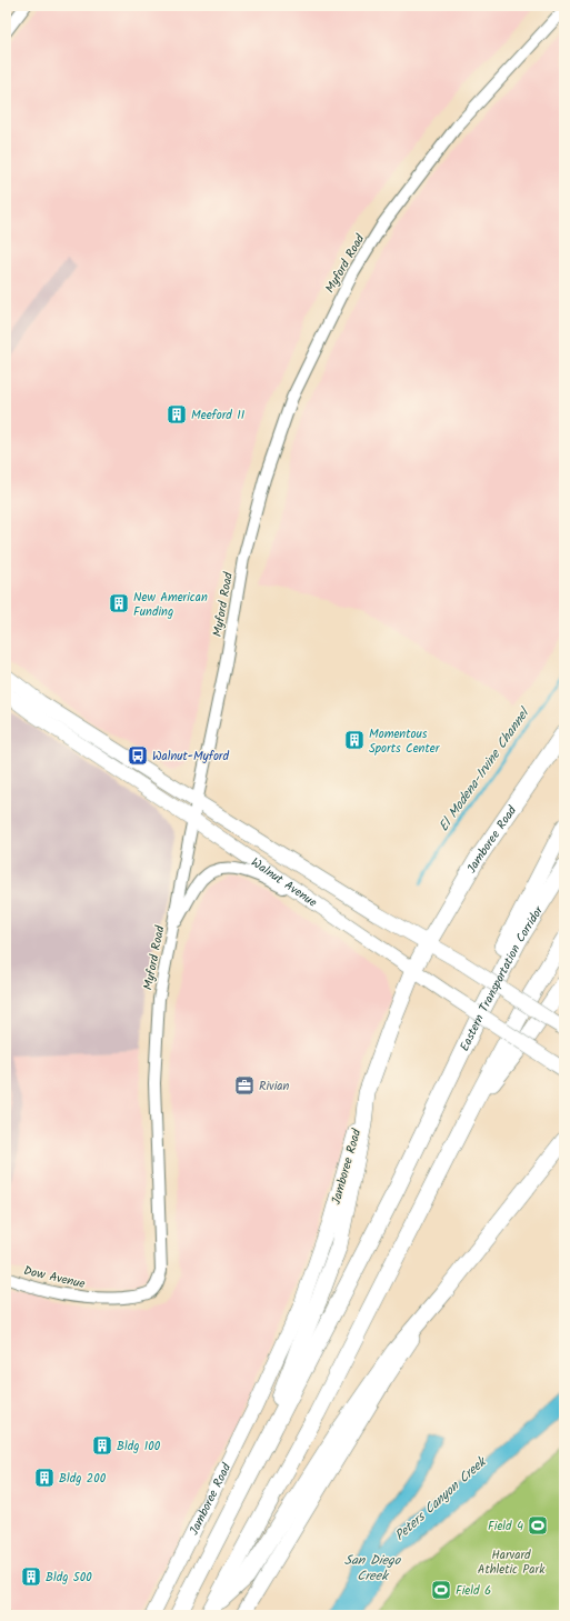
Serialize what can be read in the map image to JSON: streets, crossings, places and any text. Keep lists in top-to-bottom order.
{
  "streets": {
    "highway": ["Jamboree Road", "Eastern Transportation Corridor"],
    "main road": ["Walnut Avenue"],
    "street": ["Myford Road", "Dow Avenue"]
  },
  "crossings": [
    ["Myford Road", "Walnut Avenue"],
    ["Myford Road", "Dow Avenue"],
    ["Jamboree Road", "Walnut Avenue"],
    ["Jamboree Road", "Eastern Transportation Corridor"]
  ],
  "water": ["El Modena-Irvine Channel", "Peters Canyon Creek", "San Diego Creek"],
  "parks": ["Harvard Athletic Park"],
  "places": {
    "building": [
      "Meeford II",
      "New American Funding",
      "Momentous Sports Center",
      "Bldg 100",
      "Bldg 200",
      "Bldg 500"
    ],
    "bus stop": ["Walnut-Myford"],
    "office": ["Rivian"],
    "sports": ["Field 4", "Field 6"]
  }
}
